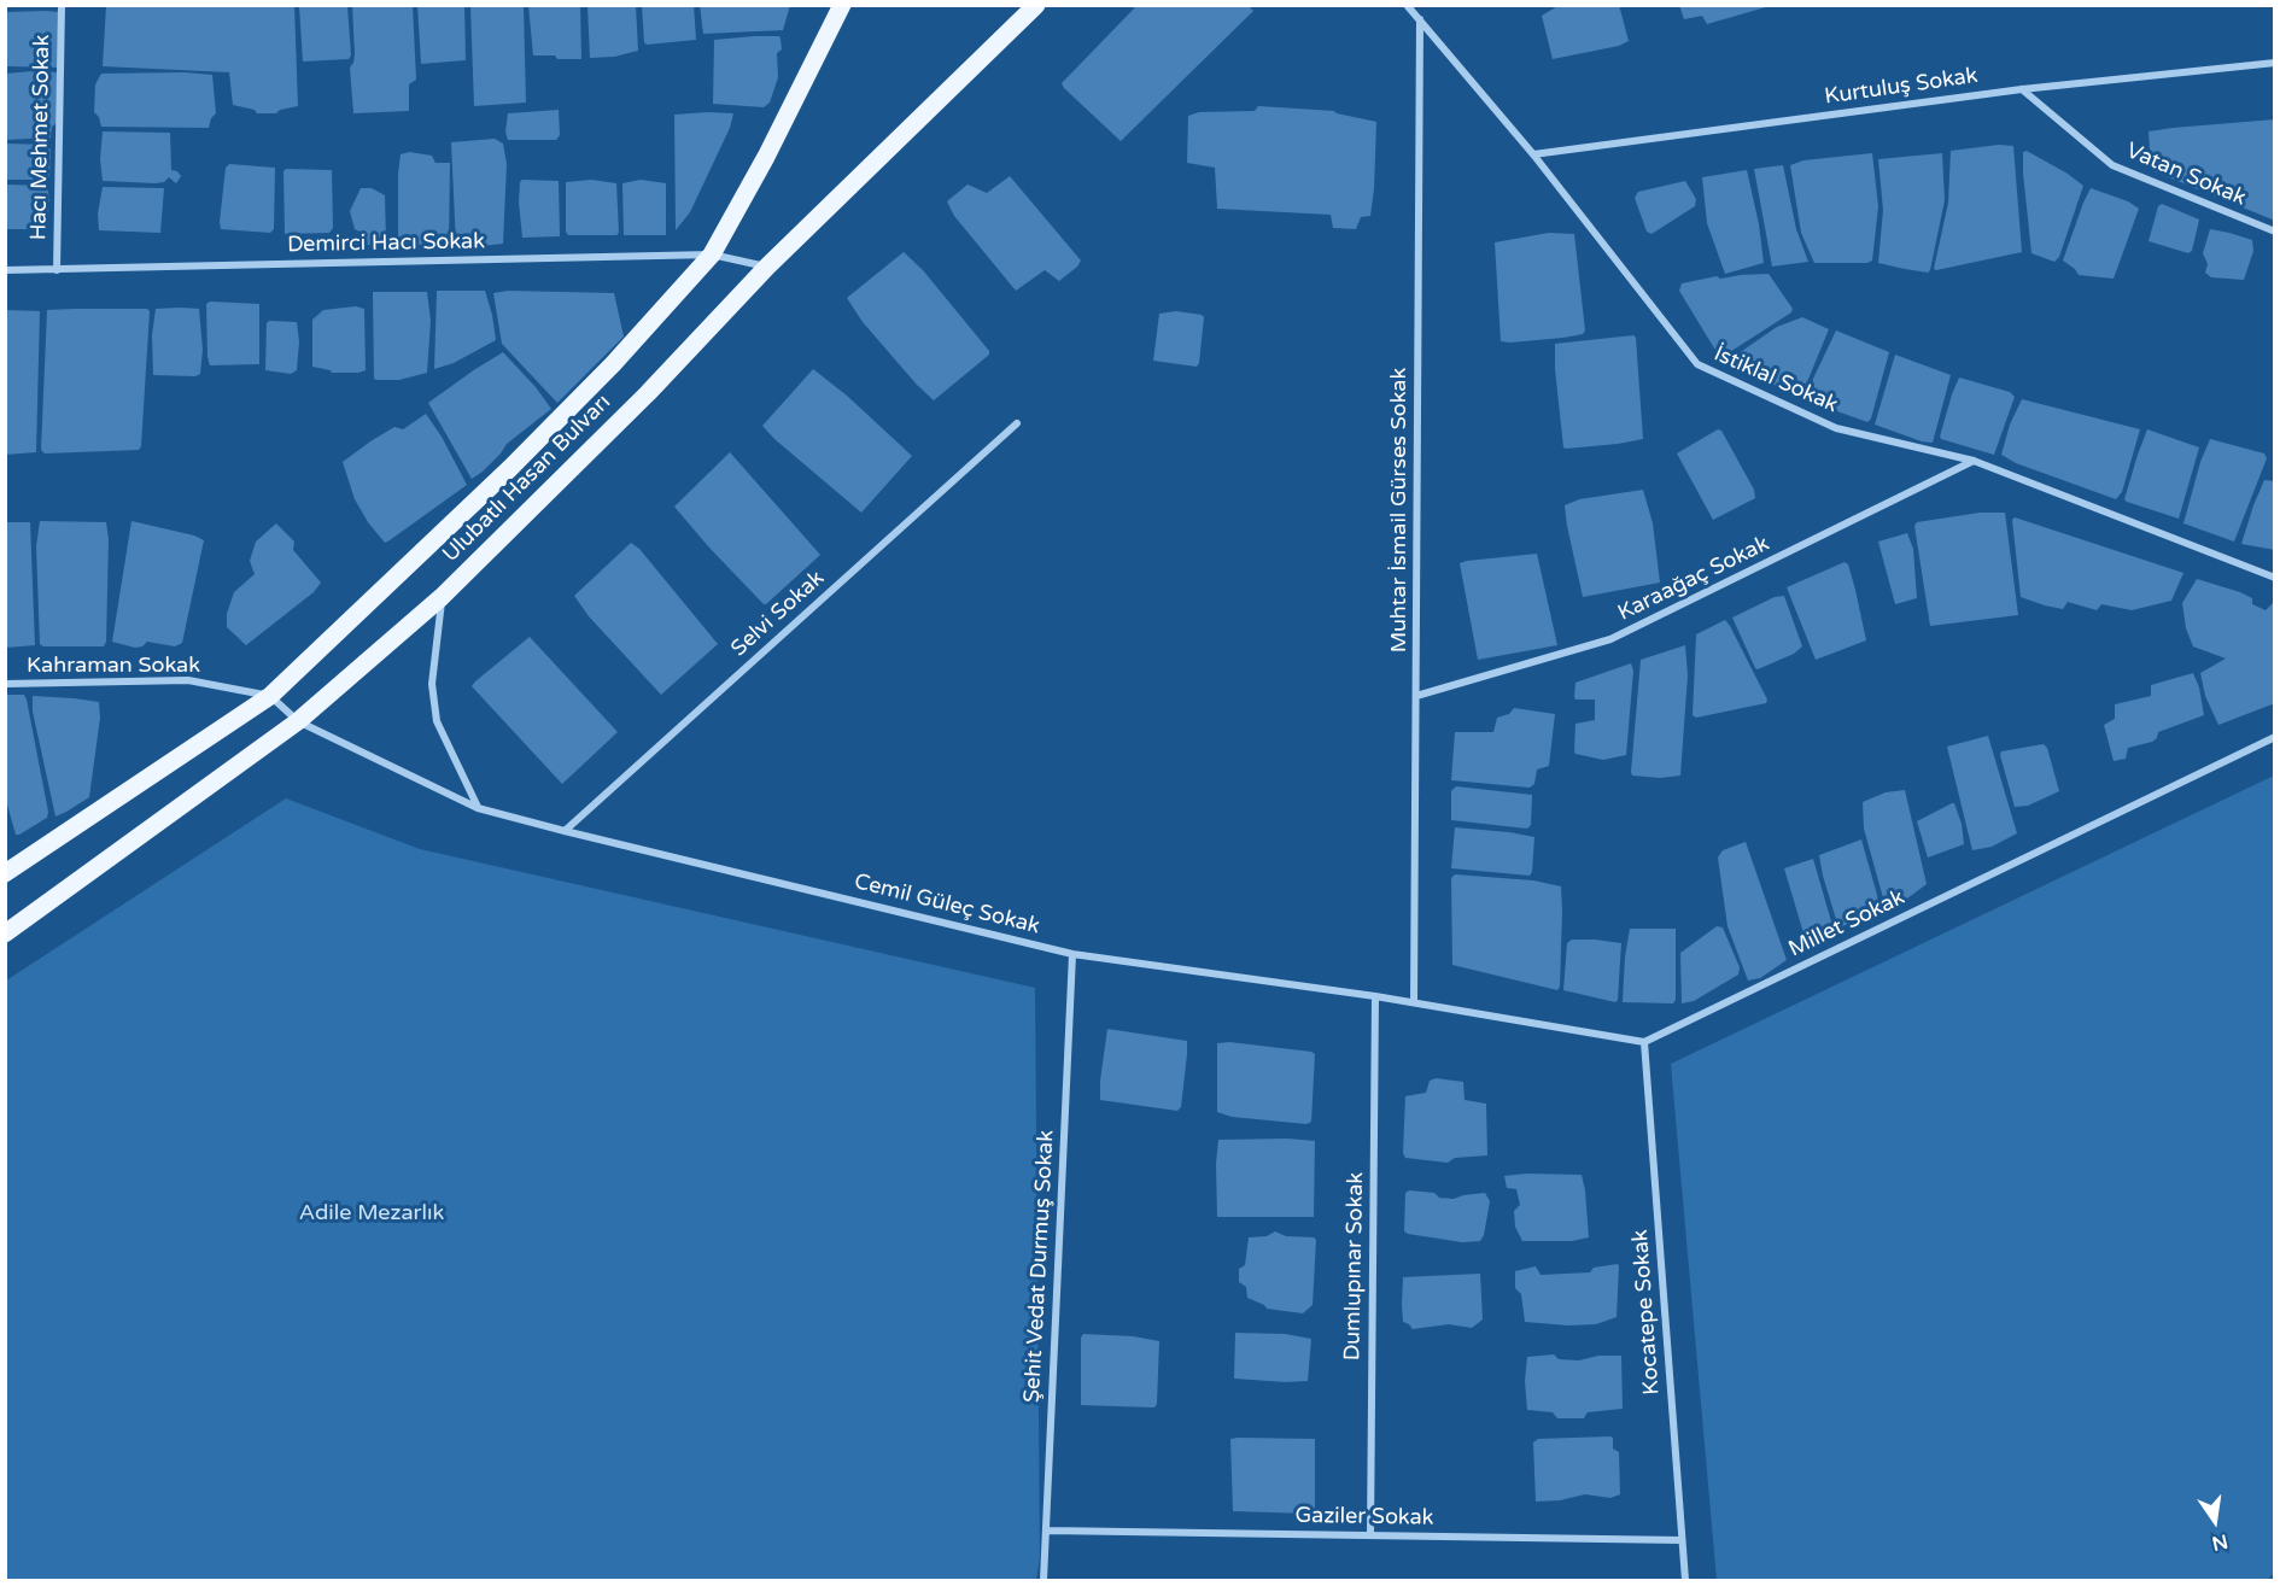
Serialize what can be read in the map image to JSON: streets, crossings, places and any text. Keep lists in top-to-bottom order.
{
  "streets": {
    "main road": ["Ulubatlı Hasan Bulvarı"],
    "street": [
      "Kurtuluş Sokak",
      "Hacı Mehmet Sokak",
      "Vatan Sokak",
      "Demirci Hacı Sokak",
      "İstiklal Sokak",
      "Muhtar İsmail Gürses Sokak",
      "Karaağaç Sokak",
      "Selvi Sokak",
      "Kahraman Sokak",
      "Cemil Güleç Sokak",
      "Millet Sokak",
      "Şehit Vedat Durmuş Sokak",
      "Dumlupınar Sokak",
      "Kocatepe Sokak",
      "Gaziler Sokak"
    ]
  },
  "crossings": [
    ["Kurtuluş Sokak", "Vatan Sokak"],
    ["Kurtuluş Sokak", "İstiklal Sokak"],
    ["Hacı Mehmet Sokak", "Demirci Hacı Sokak"],
    ["Demirci Hacı Sokak", "Ulubatlı Hasan Bulvarı"],
    ["İstiklal Sokak", "Muhtar İsmail Gürses Sokak"],
    ["İstiklal Sokak", "Karaağaç Sokak"],
    ["Ulubatlı Hasan Bulvarı", "Kahraman Sokak"],
    ["Ulubatlı Hasan Bulvarı", "Cemil Güleç Sokak"],
    ["Muhtar İsmail Gürses Sokak", "Karaağaç Sokak"],
    ["Muhtar İsmail Gürses Sokak", "Cemil Güleç Sokak"],
    ["Selvi Sokak", "Cemil Güleç Sokak"],
    ["Cemil Güleç Sokak", "Şehit Vedat Durmuş Sokak"],
    ["Cemil Güleç Sokak", "Dumlupınar Sokak"],
    ["Millet Sokak", "Kocatepe Sokak"],
    ["Şehit Vedat Durmuş Sokak", "Gaziler Sokak"],
    ["Dumlupınar Sokak", "Gaziler Sokak"],
    ["Kocatepe Sokak", "Gaziler Sokak"]
  ],
  "parks": ["Adile Mezarlık"],
  "north": "bottom"
}
